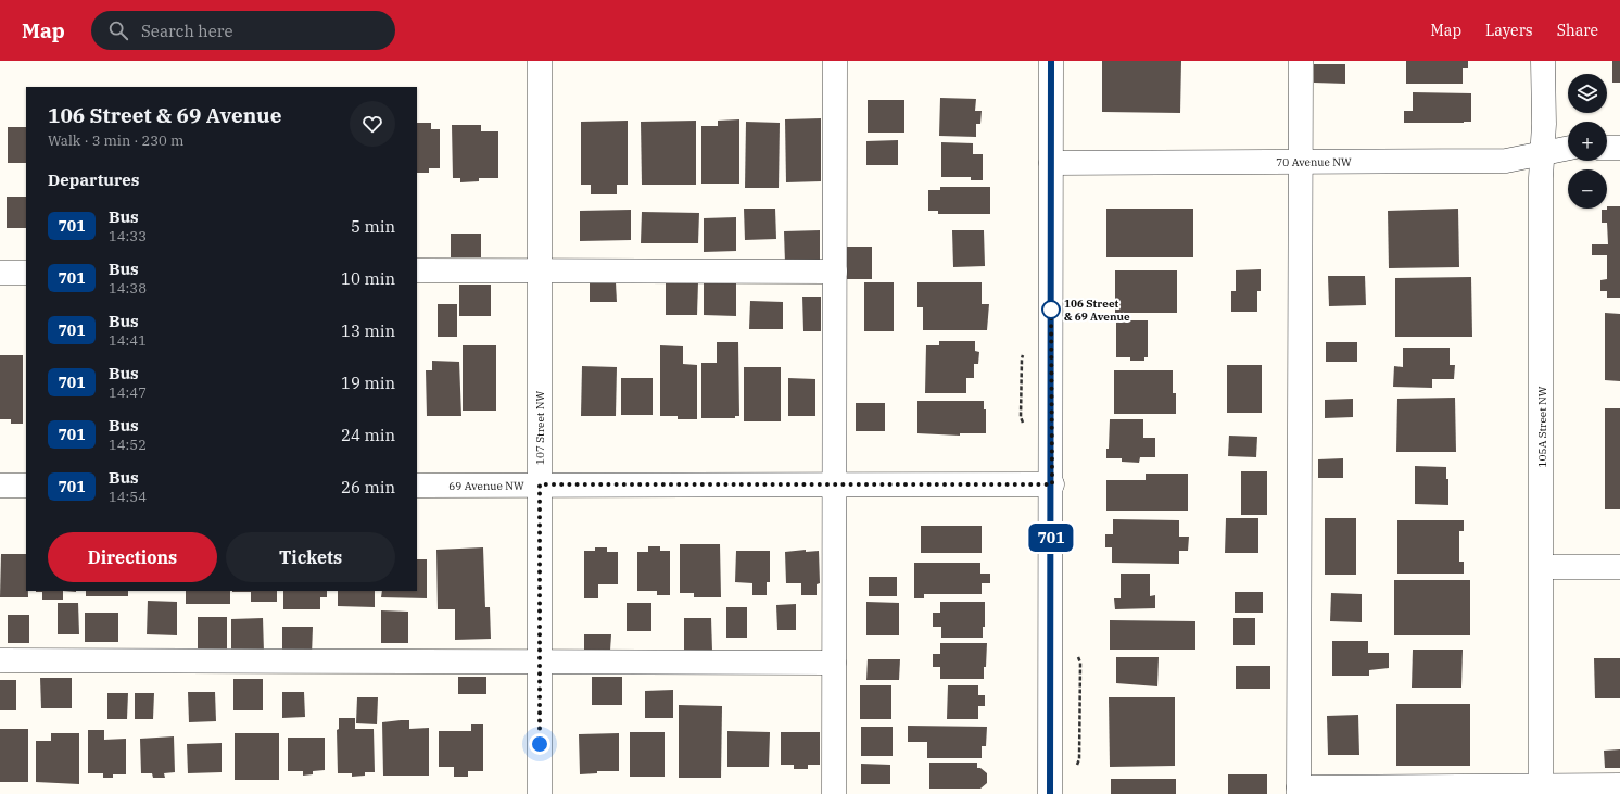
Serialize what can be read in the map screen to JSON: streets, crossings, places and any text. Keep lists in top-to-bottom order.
{
  "streets": {
    "street": [
      "70 Avenue NW",
      "105A Street NW",
      "107 Street NW",
      "69 Avenue NW"
    ]
  },
  "crossings": [
    ["70 Avenue NW", "105A Street NW"],
    ["107 Street NW", "69 Avenue NW"]
  ],
  "places": ["106 Street & 69 Avenue"],
  "lines": ["bus line 701"],
  "page": {
    "header": "Map",
    "search": "Search here",
    "nav": ["Map", "Layers", "Share"],
    "on_map": "701",
    "map_buttons": ["+", "−"],
    "heading": [
      ["106 Street & 69 Avenue", "Walk · 3 min · 230 m"],
      "Departures"
    ],
    "list": [
      {
        "mark": "701",
        "name": "Bus",
        "note": "14:33",
        "value": "5 min"
      },
      {
        "mark": "701",
        "name": "Bus",
        "note": "14:38",
        "value": "10 min"
      },
      {
        "mark": "701",
        "name": "Bus",
        "note": "14:41",
        "value": "13 min"
      },
      {
        "mark": "701",
        "name": "Bus",
        "note": "14:47",
        "value": "19 min"
      },
      {
        "mark": "701",
        "name": "Bus",
        "note": "14:52",
        "value": "24 min"
      },
      {
        "mark": "701",
        "name": "Bus",
        "note": "14:54",
        "value": "26 min"
      }
    ],
    "buttons": ["Directions", "Tickets"]
  }
}
